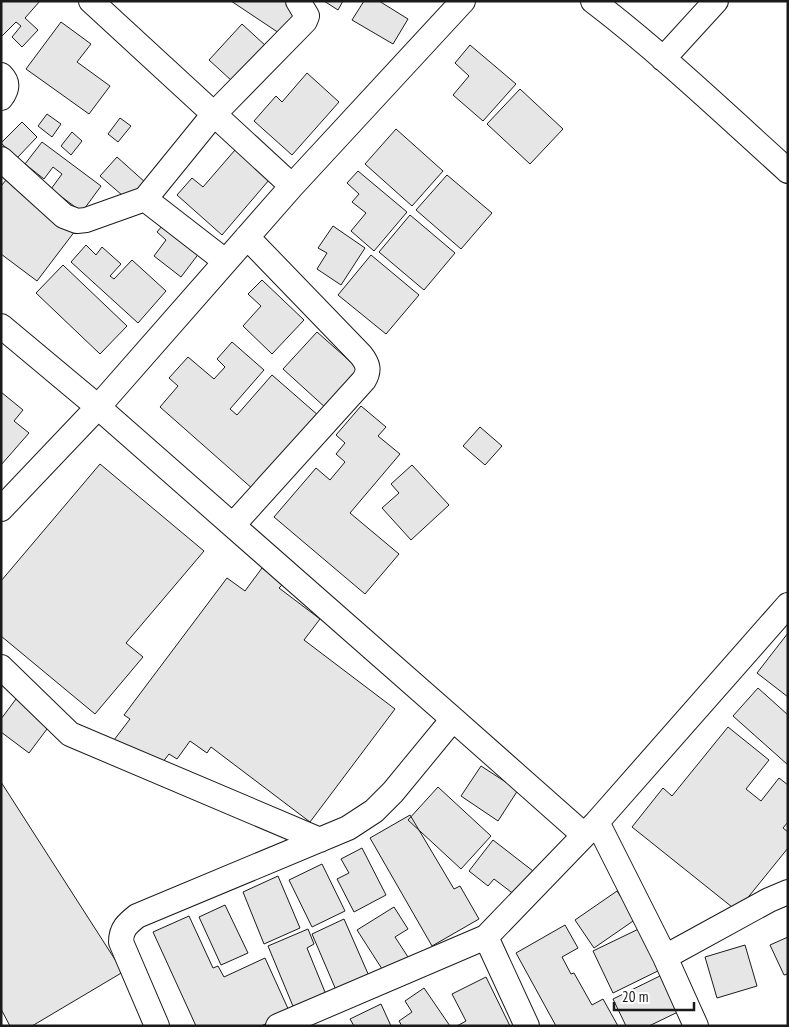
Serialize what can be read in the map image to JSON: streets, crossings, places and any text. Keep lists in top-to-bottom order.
{
  "scale_bar": "20 m"
}
